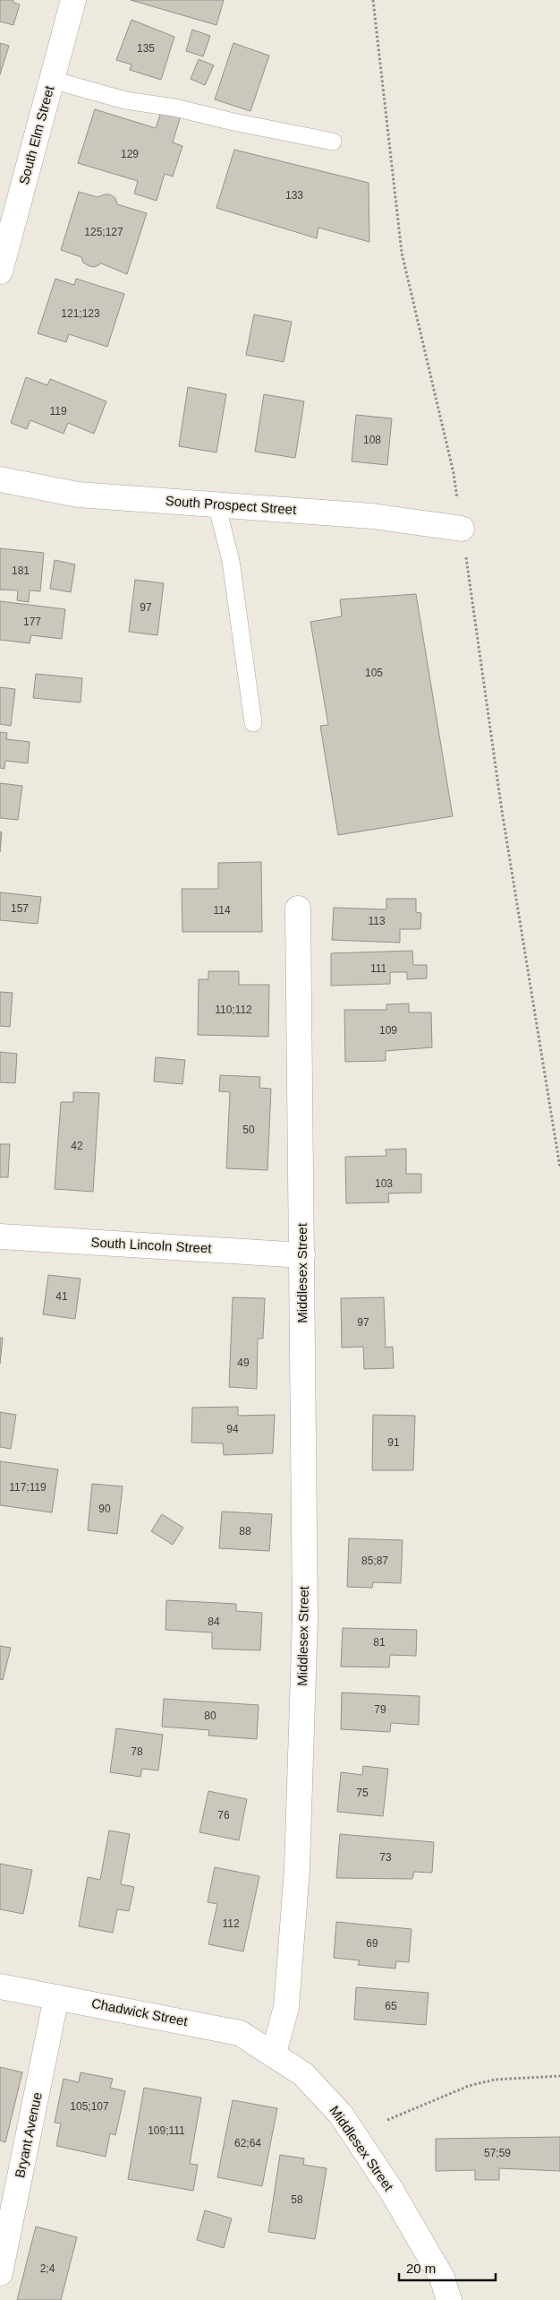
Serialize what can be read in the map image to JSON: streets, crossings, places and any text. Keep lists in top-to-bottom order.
{
  "streets": {
    "street": [
      "South Elm Street",
      "South Prospect Street",
      "South Lincoln Street",
      "Middlesex Street",
      "Chadwick Street",
      "Bryant Avenue"
    ]
  },
  "crossings": [
    ["South Lincoln Street", "Middlesex Street"],
    ["Middlesex Street", "Chadwick Street"],
    ["Chadwick Street", "Bryant Avenue"]
  ],
  "house_numbers": [
    "135",
    "129",
    "133",
    "125;127",
    "121;123",
    "119",
    "108",
    "181",
    "97",
    "177",
    "105",
    "157",
    "114",
    "113",
    "111",
    "110;112",
    "109",
    "50",
    "42",
    "103",
    "41",
    "97",
    "49",
    "94",
    "91",
    "117;119",
    "90",
    "88",
    "85;87",
    "84",
    "81",
    "79",
    "80",
    "78",
    "75",
    "76",
    "73",
    "112",
    "69",
    "65",
    "105;107",
    "109;111",
    "62;64",
    "57;59",
    "58",
    "2;4"
  ],
  "scale_bar": "20 m"
}
